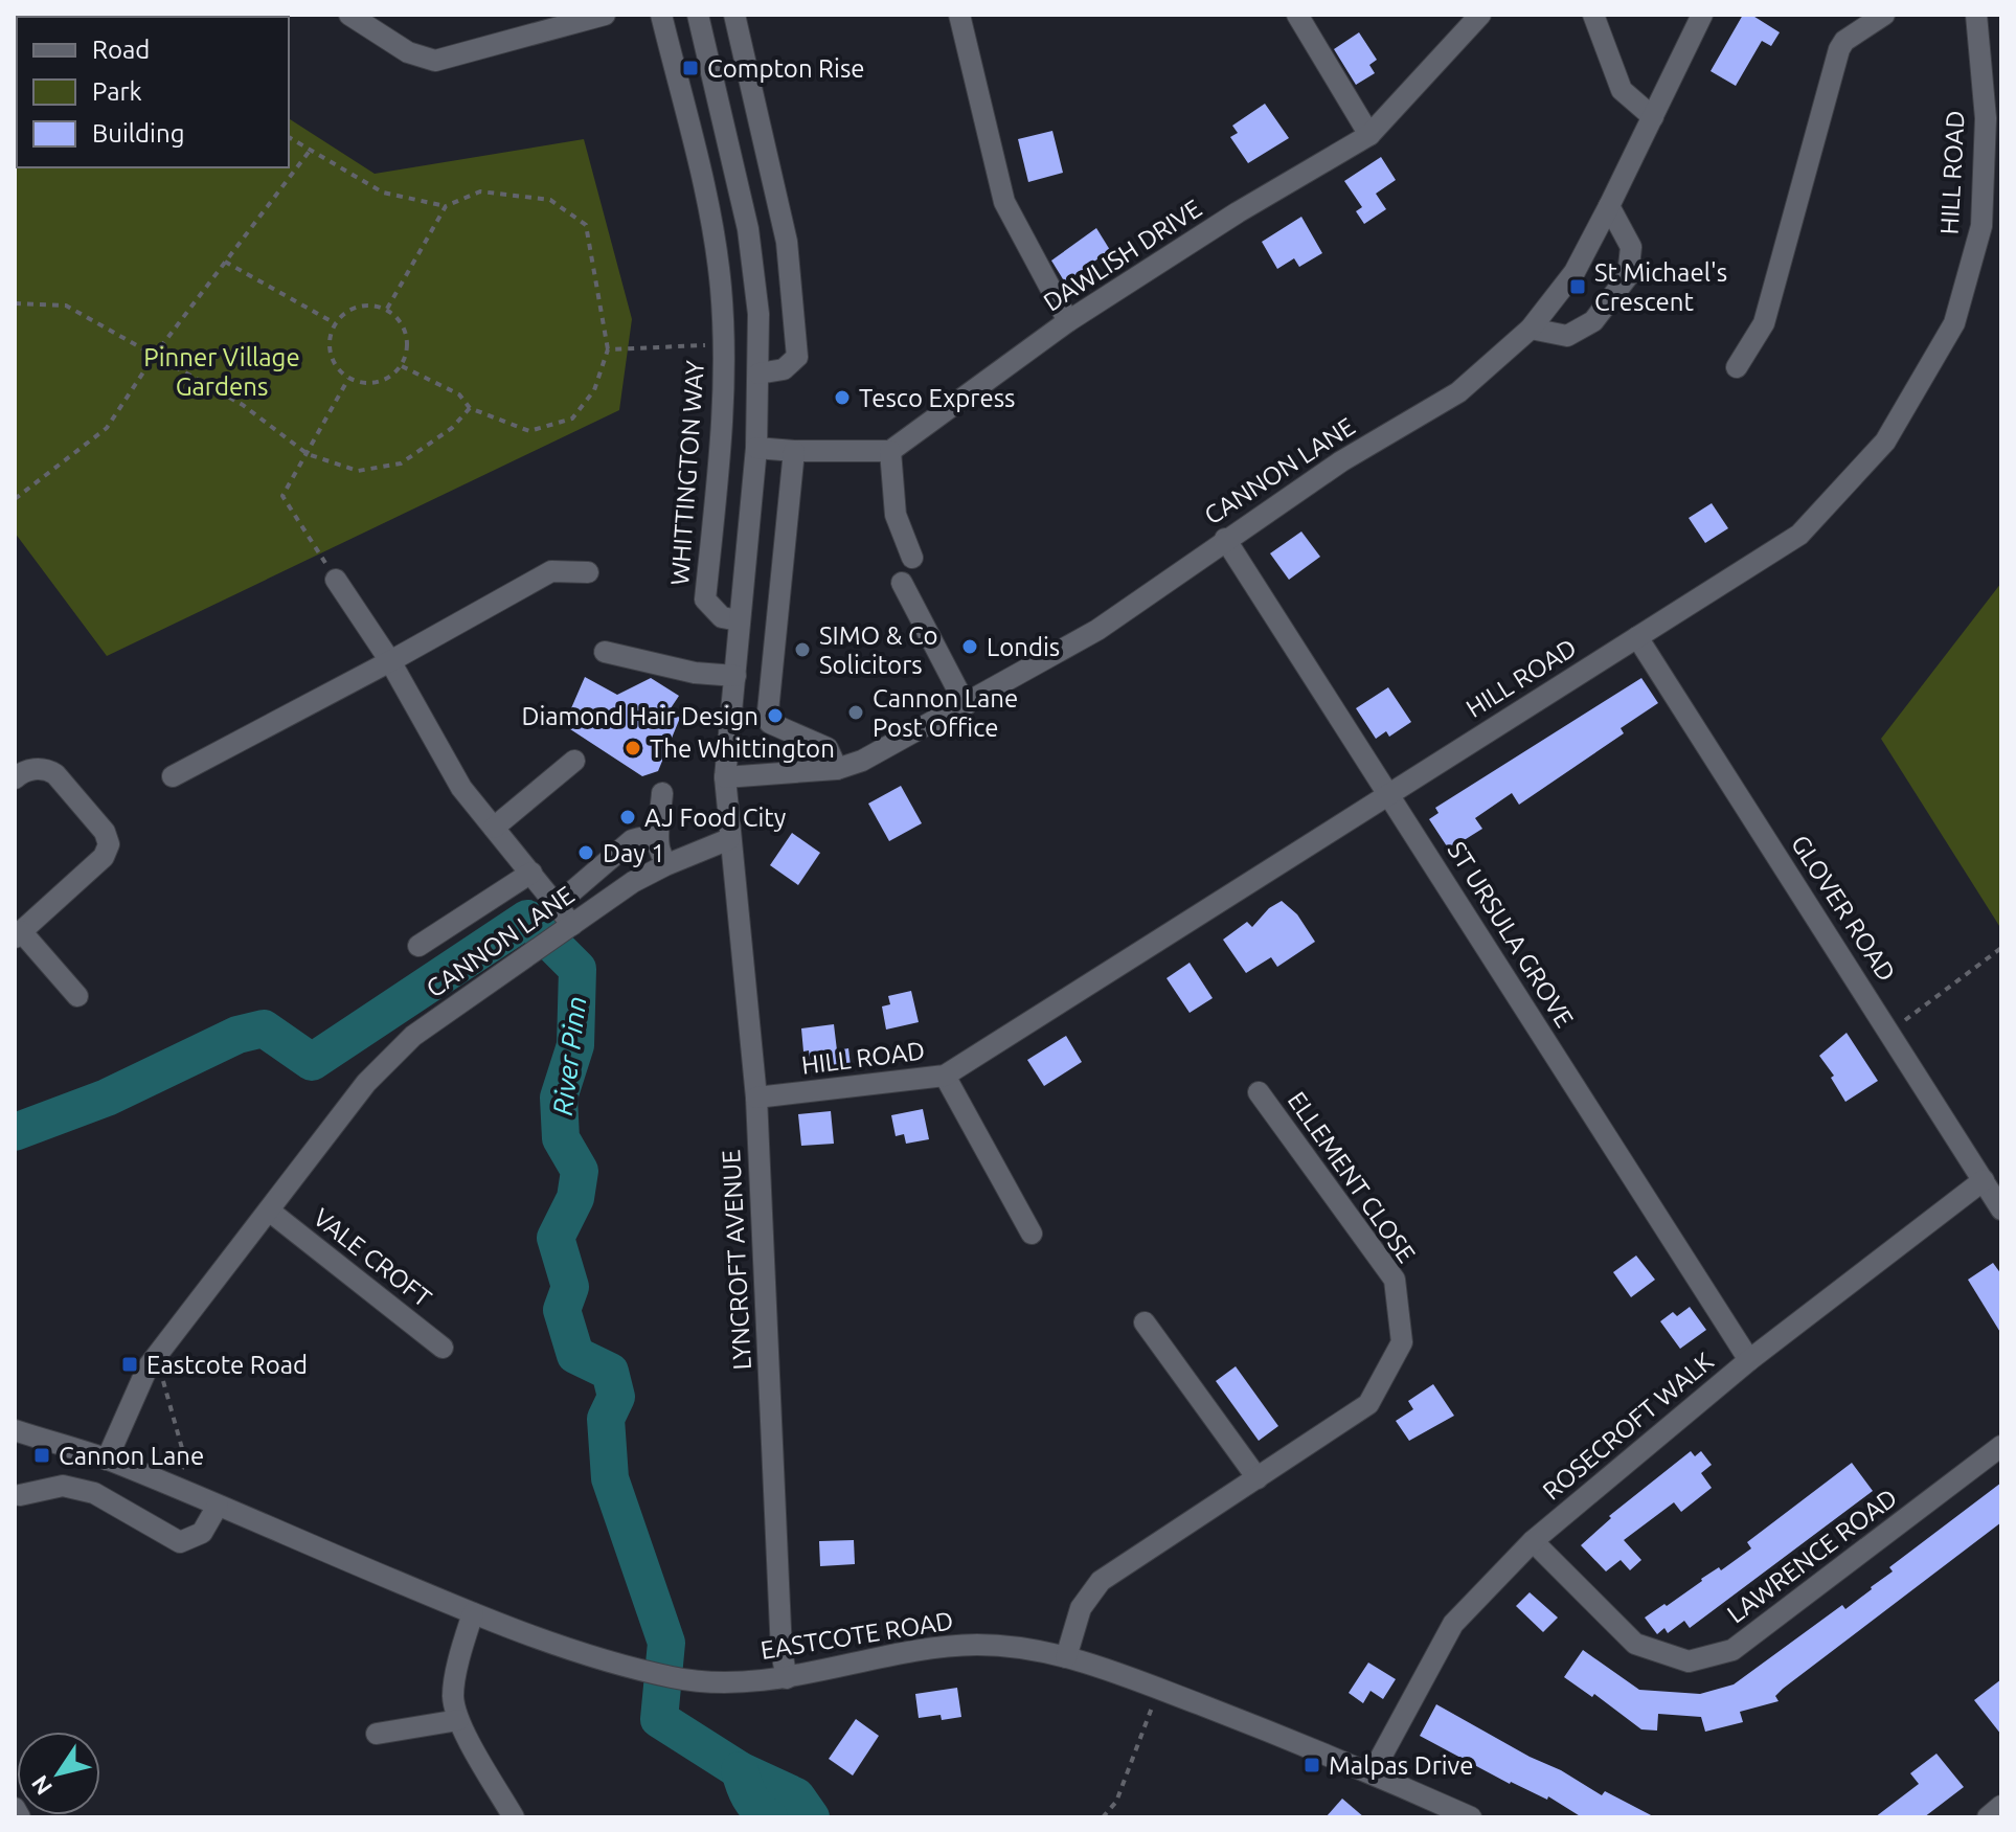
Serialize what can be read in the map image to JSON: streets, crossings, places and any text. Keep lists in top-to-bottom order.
{
  "streets": {
    "street": [
      "HILL ROAD",
      "DAWLISH DRIVE",
      "CANNON LANE",
      "WHITTINGTON WAY",
      "GLOVER ROAD",
      "ST URSULA GROVE",
      "ELLEMENT CLOSE",
      "VALE CROFT",
      "LYNCROFT AVENUE",
      "ROSECROFT WALK",
      "LAWRENCE ROAD",
      "EASTCOTE ROAD"
    ]
  },
  "crossings": [
    ["HILL ROAD", "GLOVER ROAD"],
    ["HILL ROAD", "ST URSULA GROVE"],
    ["HILL ROAD", "LYNCROFT AVENUE"],
    ["CANNON LANE", "ST URSULA GROVE"],
    ["CANNON LANE", "VALE CROFT"],
    ["CANNON LANE", "LYNCROFT AVENUE"],
    ["CANNON LANE", "EASTCOTE ROAD"],
    ["GLOVER ROAD", "ROSECROFT WALK"],
    ["ST URSULA GROVE", "ROSECROFT WALK"],
    ["ELLEMENT CLOSE", "EASTCOTE ROAD"],
    ["LYNCROFT AVENUE", "EASTCOTE ROAD"],
    ["ROSECROFT WALK", "LAWRENCE ROAD"],
    ["ROSECROFT WALK", "EASTCOTE ROAD"]
  ],
  "water": ["River Pinn"],
  "parks": ["Pinner Village Gardens"],
  "places": {
    "transit": [
      "Compton Rise",
      "St Michael's Crescent",
      "Eastcote Road",
      "Cannon Lane",
      "Malpas Drive"
    ],
    "other": [
      "Tesco Express",
      "Londis",
      "SIMO & Co Solicitors",
      "Cannon Lane Post Office",
      "Diamond Hair Design",
      "The Whittington",
      "AJ Food City",
      "Day 1"
    ]
  },
  "legend": ["Road", "Park", "Building"],
  "north": "bottom left"
}
